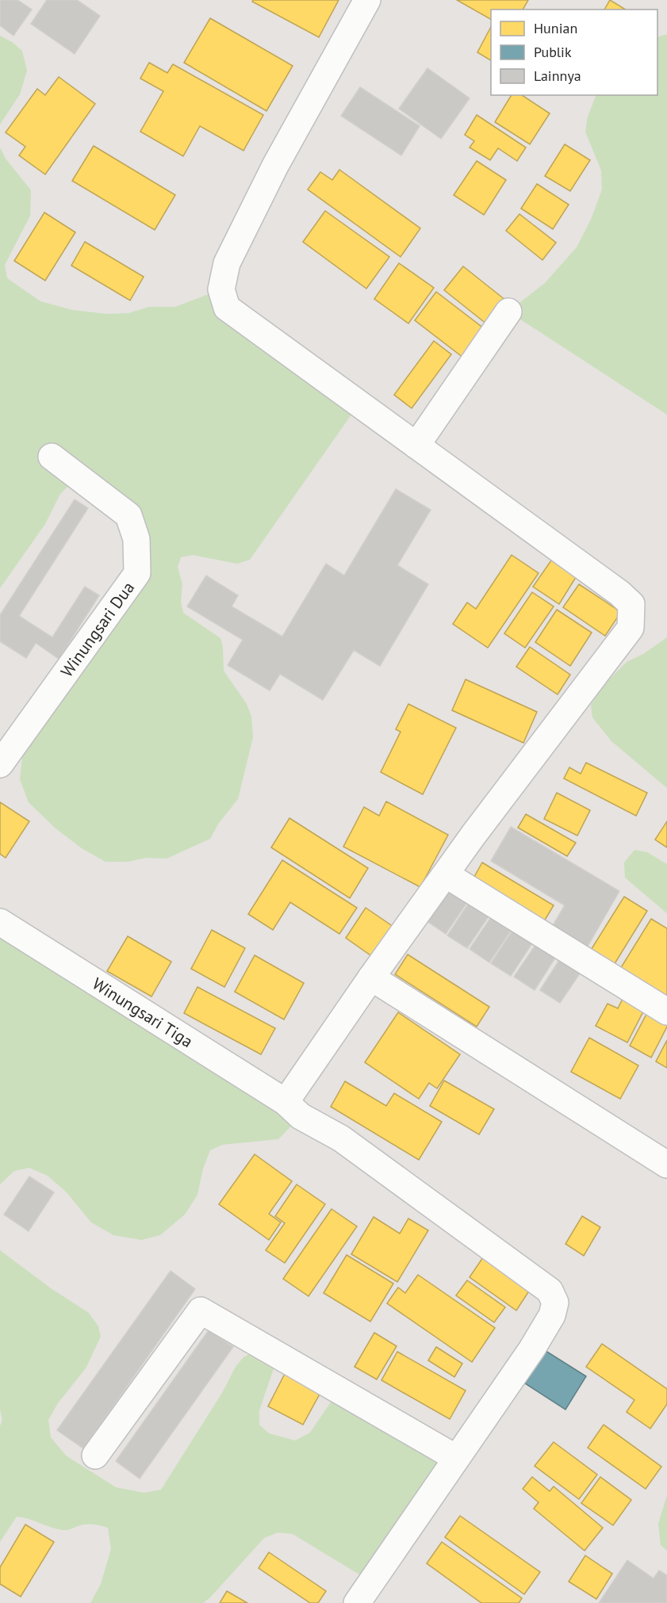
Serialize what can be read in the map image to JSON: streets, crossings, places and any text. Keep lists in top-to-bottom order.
{
  "streets": {
    "street": ["Winungsari Dua", "Winungsari Tiga"]
  },
  "legend": ["Hunian", "Publik", "Lainnya"]
}
